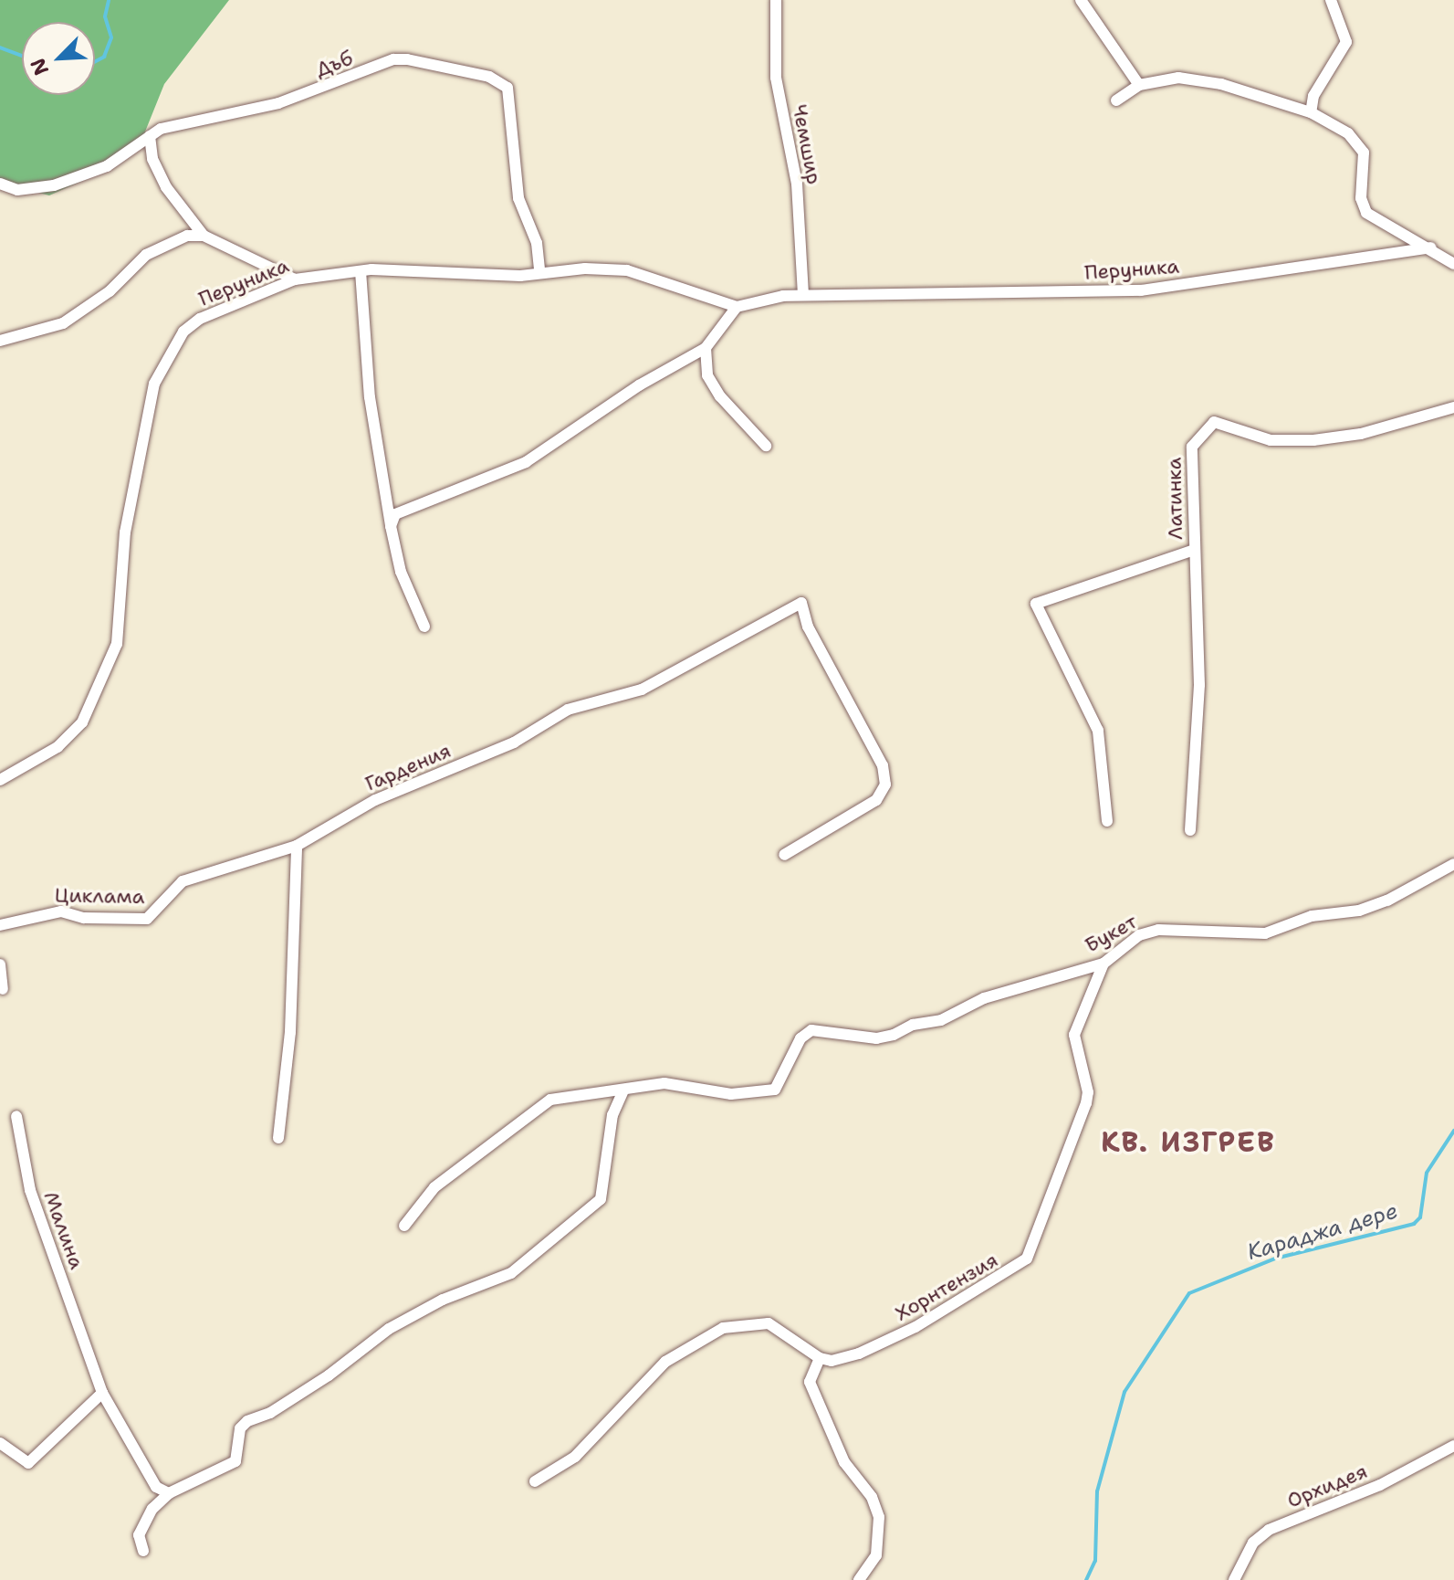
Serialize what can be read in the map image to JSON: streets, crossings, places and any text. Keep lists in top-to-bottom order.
{
  "streets": {
    "street": [
      "Дъб",
      "Чемшир",
      "Перуника",
      "Латинка",
      "Гардения",
      "Циклама",
      "Букет",
      "Малина",
      "Хорнтензия",
      "Орхидея"
    ]
  },
  "crossings": [
    ["Дъб", "Перуника"],
    ["Чемшир", "Перуника"],
    ["Гардения", "Циклама"],
    ["Букет", "Хорнтензия"]
  ],
  "districts": ["КВ. ИЗГРЕВ"],
  "water": ["Караджа дере"],
  "north": "bottom left"
}
